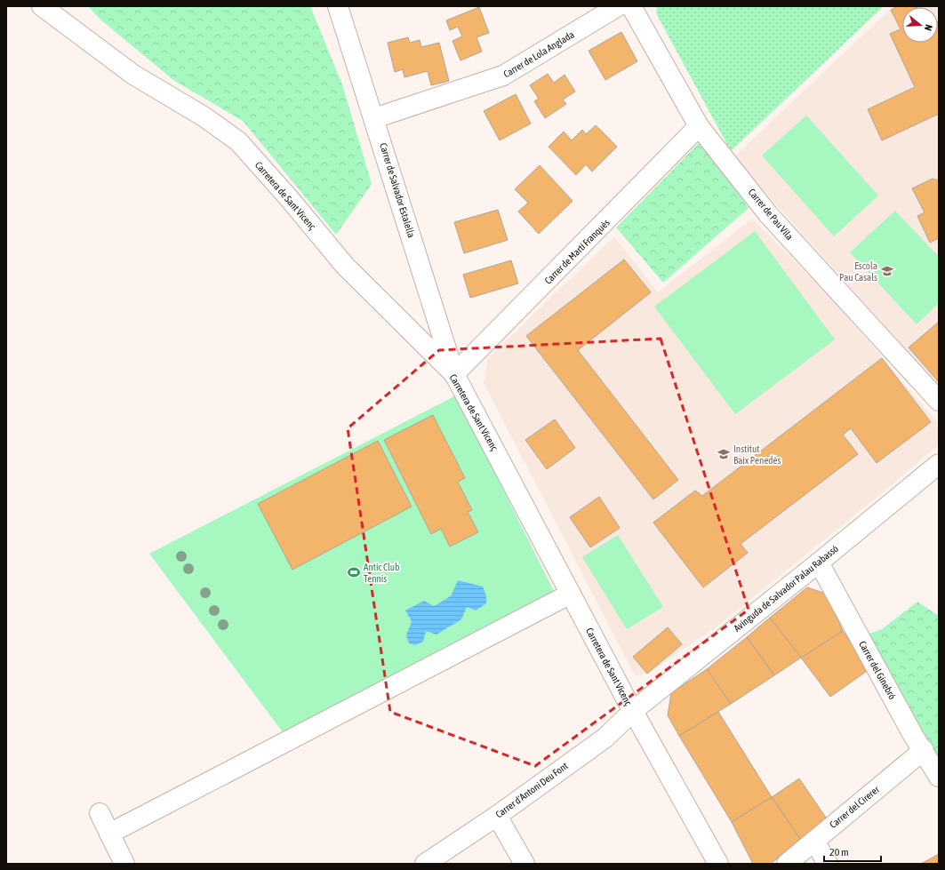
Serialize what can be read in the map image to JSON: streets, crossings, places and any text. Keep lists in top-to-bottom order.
{
  "streets": {
    "street": [
      "Carrer de Lola Anglada",
      "Carrer de Salvador Estalella",
      "Carretera de Sant Vicenç",
      "Carrer de Pau Vila",
      "Carrer de Martí Franquès",
      "Avinguda de Salvador Palau Rabassó",
      "Carrer del Ginebró",
      "Carrer d'Antoni Deu Font",
      "Carrer del Cirerer"
    ]
  },
  "crossings": [
    ["Carrer de Lola Anglada", "Carrer de Salvador Estalella"],
    ["Carrer de Salvador Estalella", "Carretera de Sant Vicenç"],
    ["Carrer de Salvador Estalella", "Carrer de Martí Franquès"],
    ["Carretera de Sant Vicenç", "Carrer de Martí Franquès"],
    ["Carretera de Sant Vicenç", "Avinguda de Salvador Palau Rabassó"],
    ["Carretera de Sant Vicenç", "Carrer d'Antoni Deu Font"],
    ["Carrer de Pau Vila", "Carrer de Martí Franquès"],
    ["Avinguda de Salvador Palau Rabassó", "Carrer del Ginebró"],
    ["Avinguda de Salvador Palau Rabassó", "Carrer d'Antoni Deu Font"],
    ["Carrer del Ginebró", "Carrer del Cirerer"]
  ],
  "places": {
    "school or university": ["Escola Pau Casals", "Institut Baix Penedès"],
    "sports": ["Antic Club Tennis"]
  },
  "scale_bar": "20 m",
  "north": "right"
}
